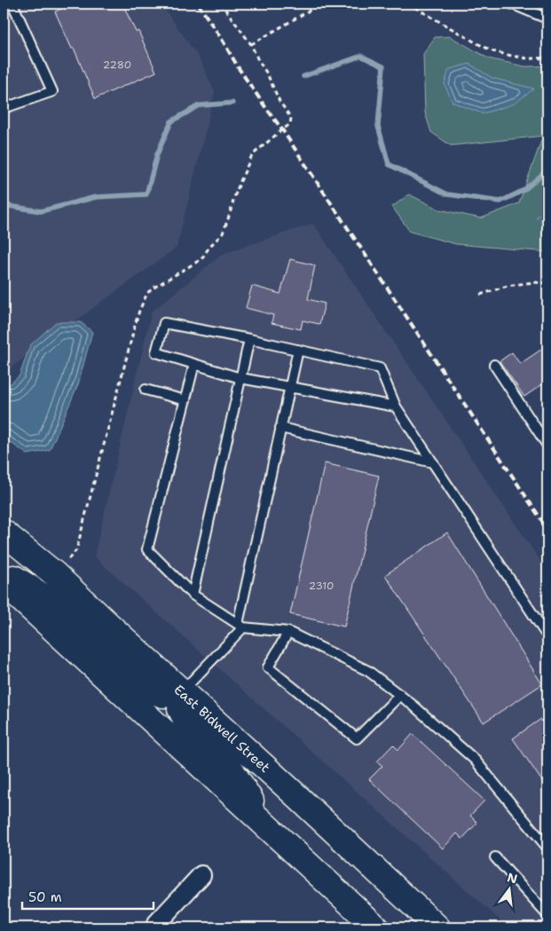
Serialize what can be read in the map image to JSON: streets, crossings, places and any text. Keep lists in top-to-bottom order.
{
  "streets": {
    "main road": ["East Bidwell Street"]
  },
  "house_numbers": ["2280", "2310"],
  "scale_bar": "50 m",
  "north": "top"
}
